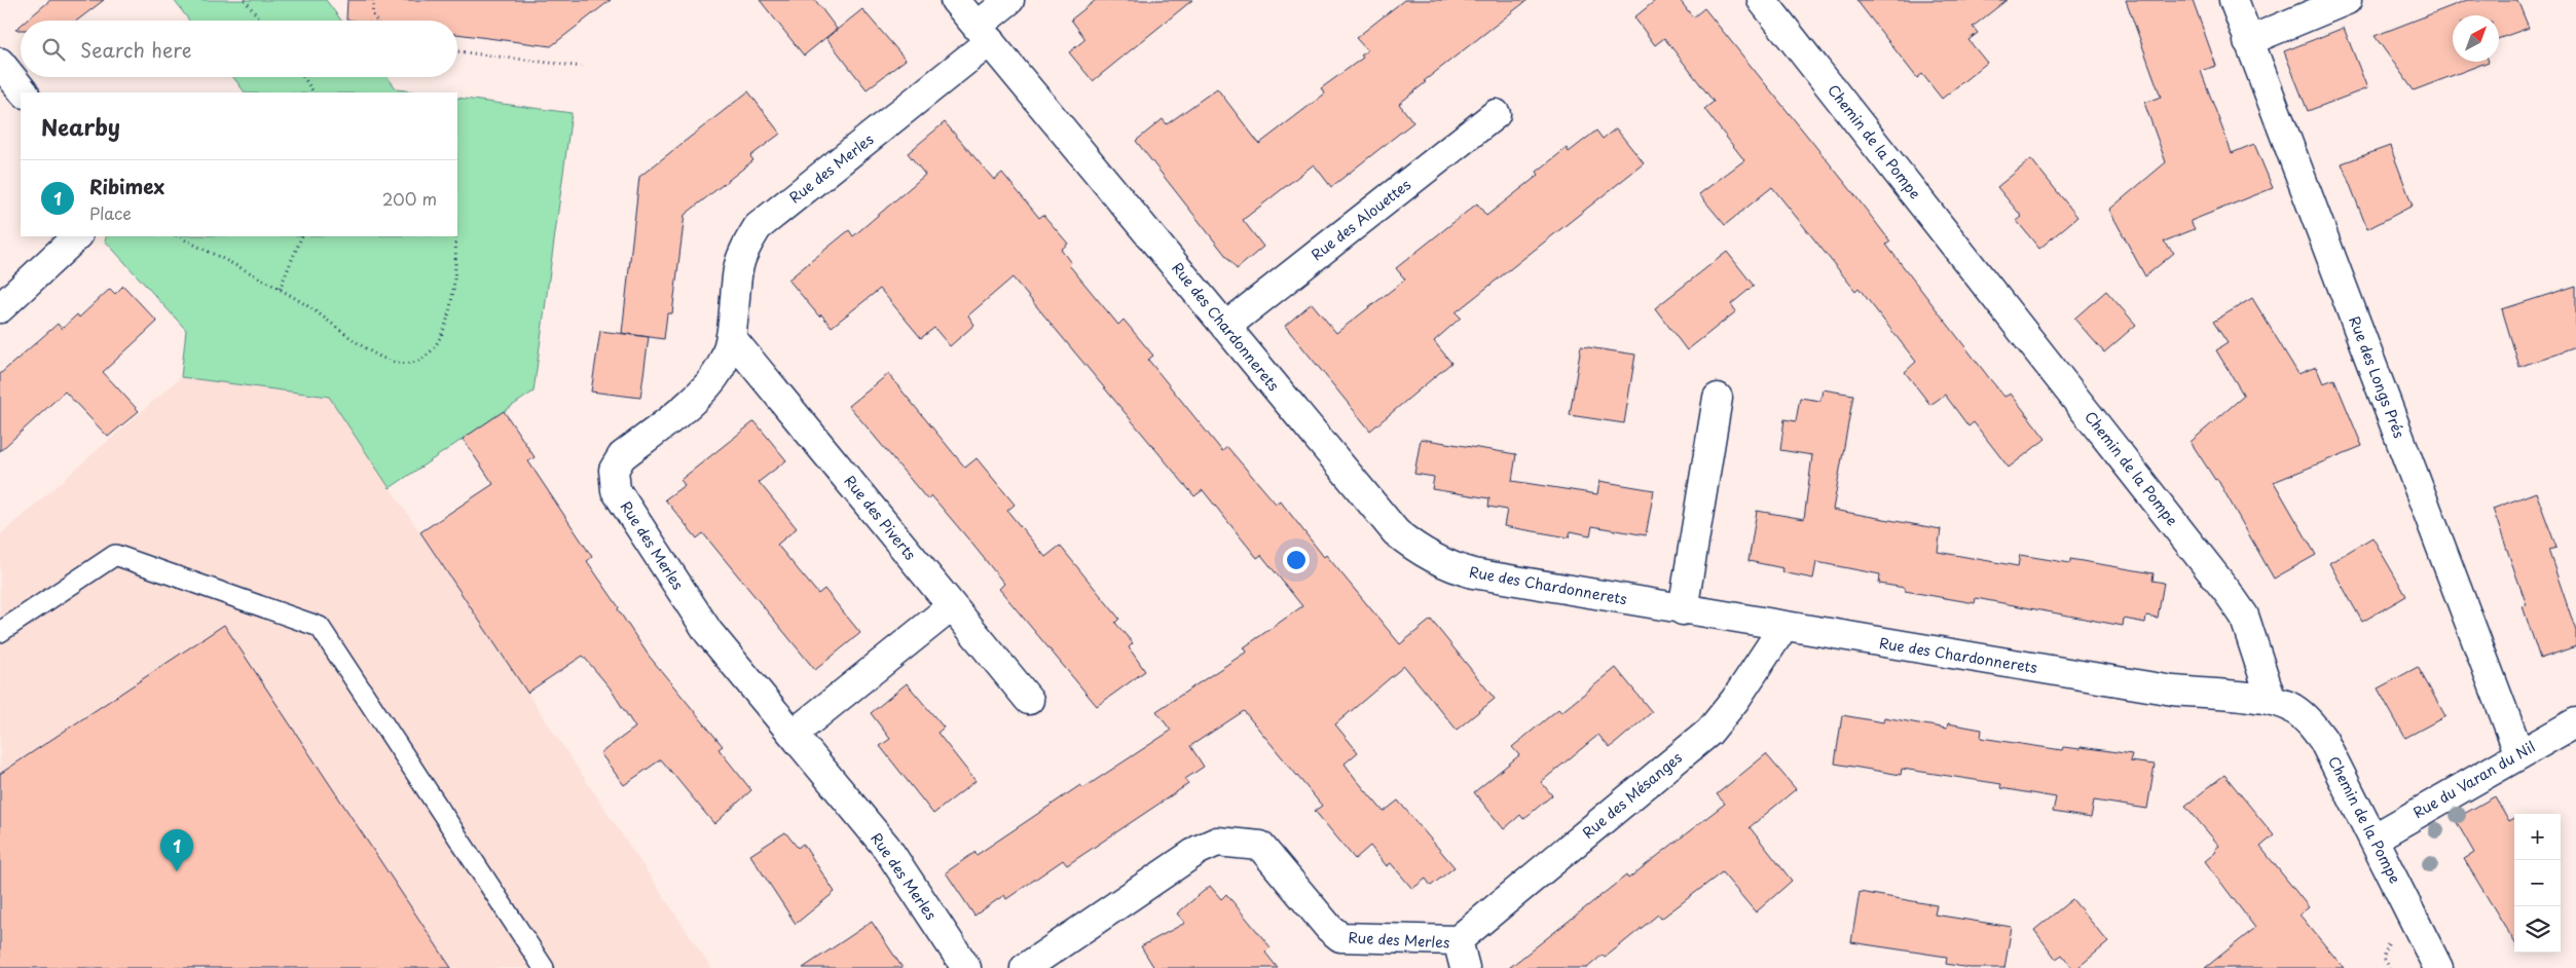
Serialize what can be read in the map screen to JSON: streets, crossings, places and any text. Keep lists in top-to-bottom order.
{
  "streets": {
    "street": [
      "Chemin de la Pompe",
      "Rue des Merles",
      "Rue des Alouettes",
      "Rue des Chardonnerets",
      "Rue des Longs Prés",
      "Rue des Piverts",
      "Rue du Varan du Nil",
      "Rue des Mésanges"
    ]
  },
  "crossings": [
    ["Chemin de la Pompe", "Rue des Chardonnerets"],
    ["Chemin de la Pompe", "Rue du Varan du Nil"],
    ["Rue des Merles", "Rue des Chardonnerets"],
    ["Rue des Merles", "Rue des Piverts"],
    ["Rue des Merles", "Rue des Mésanges"],
    ["Rue des Alouettes", "Rue des Chardonnerets"],
    ["Rue des Chardonnerets", "Rue des Mésanges"],
    ["Rue des Longs Prés", "Rue du Varan du Nil"]
  ],
  "north": "top right",
  "page": {
    "search": "Search here",
    "heading": "Nearby",
    "list": [
      {
        "mark": "1",
        "name": "Ribimex",
        "note": "Place",
        "value": "200 m"
      }
    ],
    "map_buttons": ["+", "−"],
    "pins": "1"
  }
}
